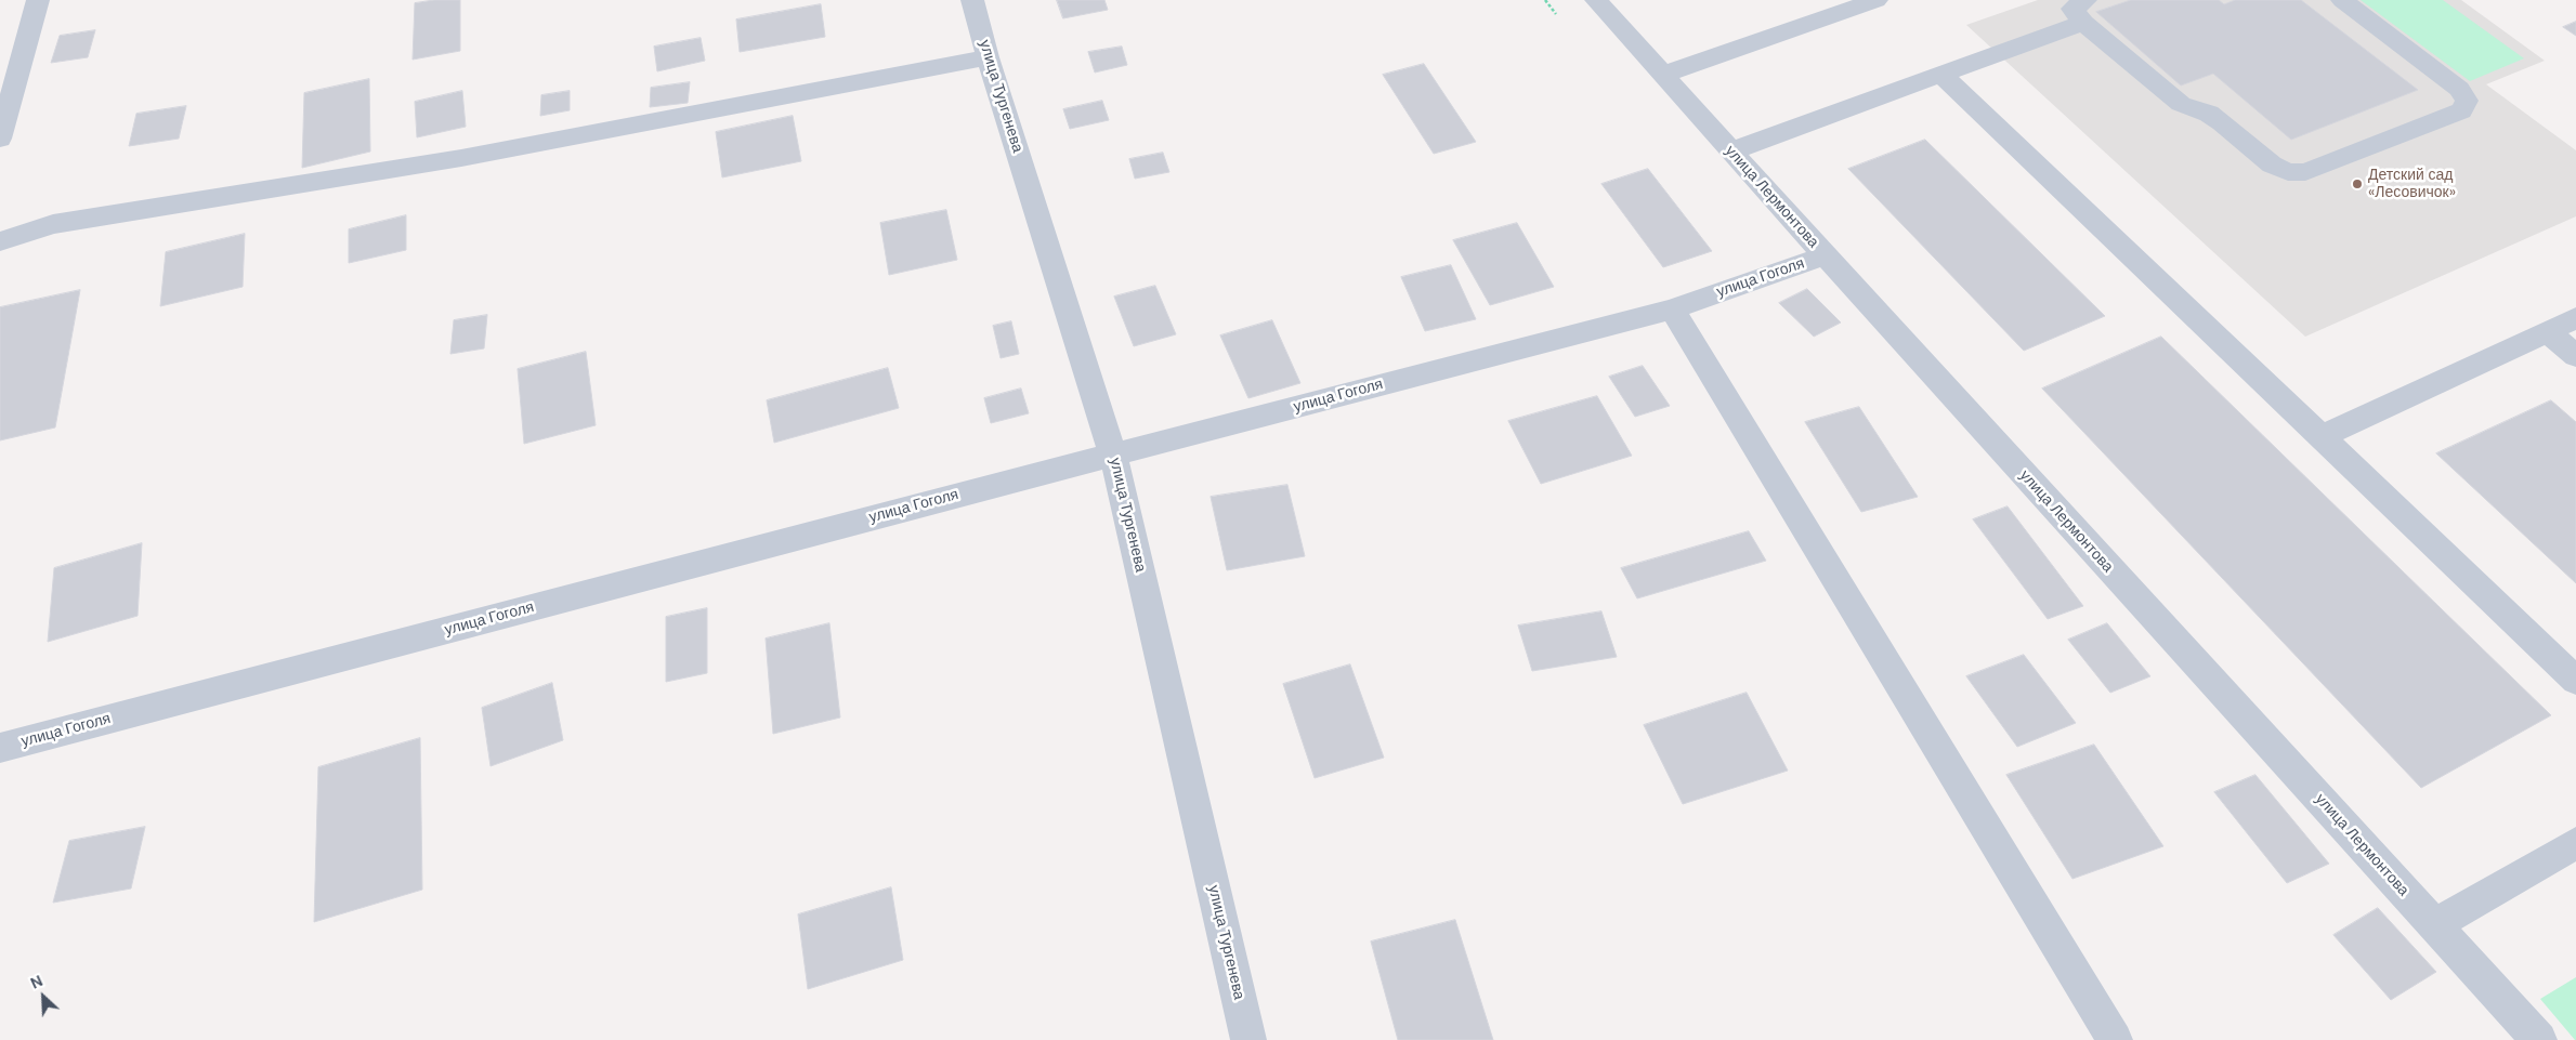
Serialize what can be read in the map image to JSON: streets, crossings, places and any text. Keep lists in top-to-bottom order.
{
  "streets": {
    "street": ["улица Тургенева", "улица Лермонтова", "улица Гоголя"]
  },
  "crossings": [
    ["улица Тургенева", "улица Гоголя"],
    ["улица Лермонтова", "улица Гоголя"]
  ],
  "places": ["Детский сад «Лесовичок»"],
  "north": "top left"
}
